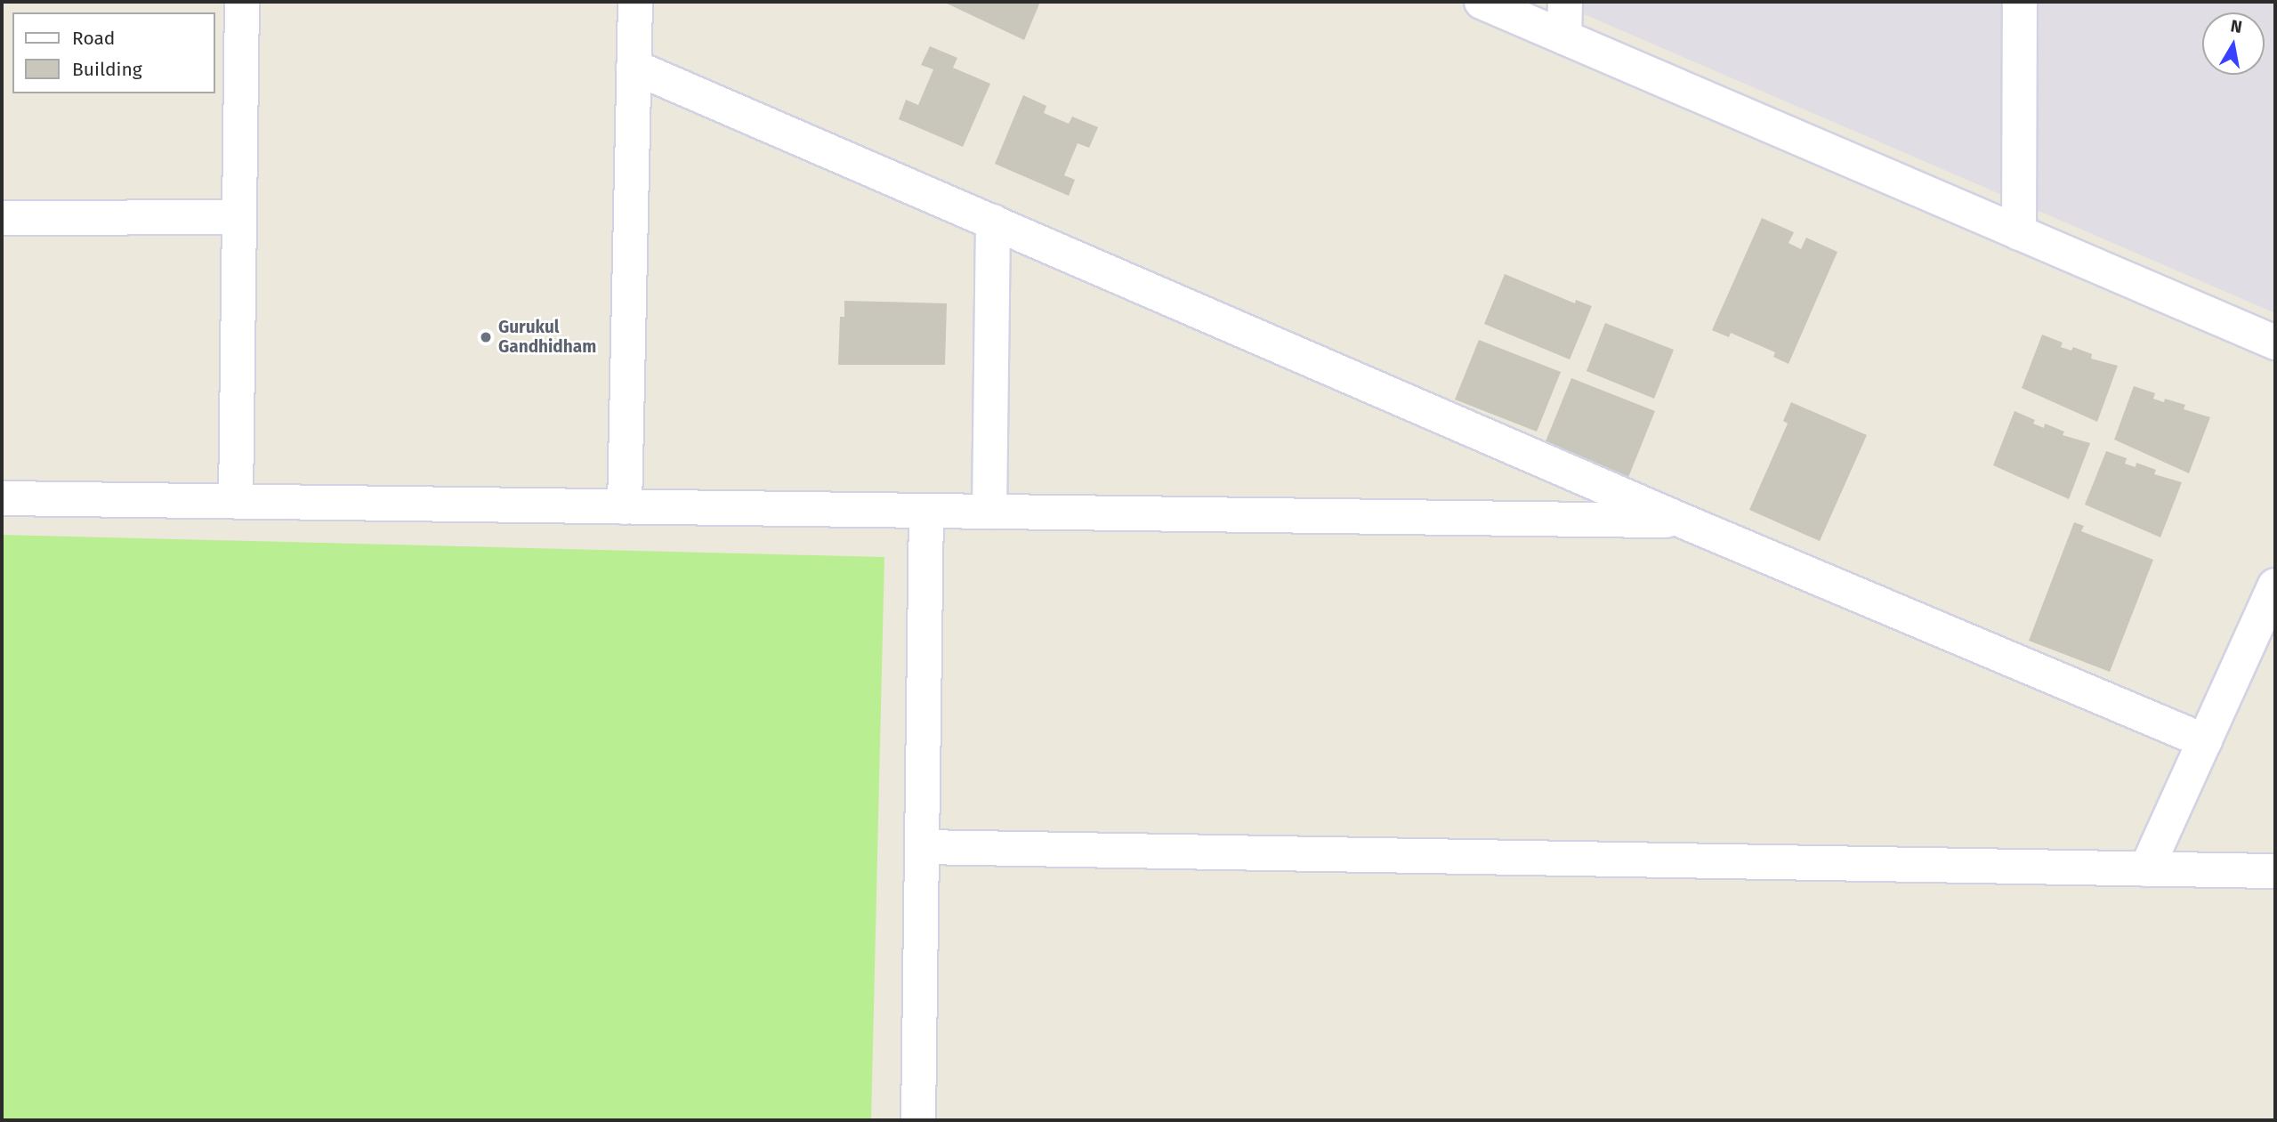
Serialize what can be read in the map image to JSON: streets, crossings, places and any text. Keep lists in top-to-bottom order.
{
  "places": ["Gurukul Gandhidham"],
  "legend": ["Road", "Building"],
  "north": "top"
}
